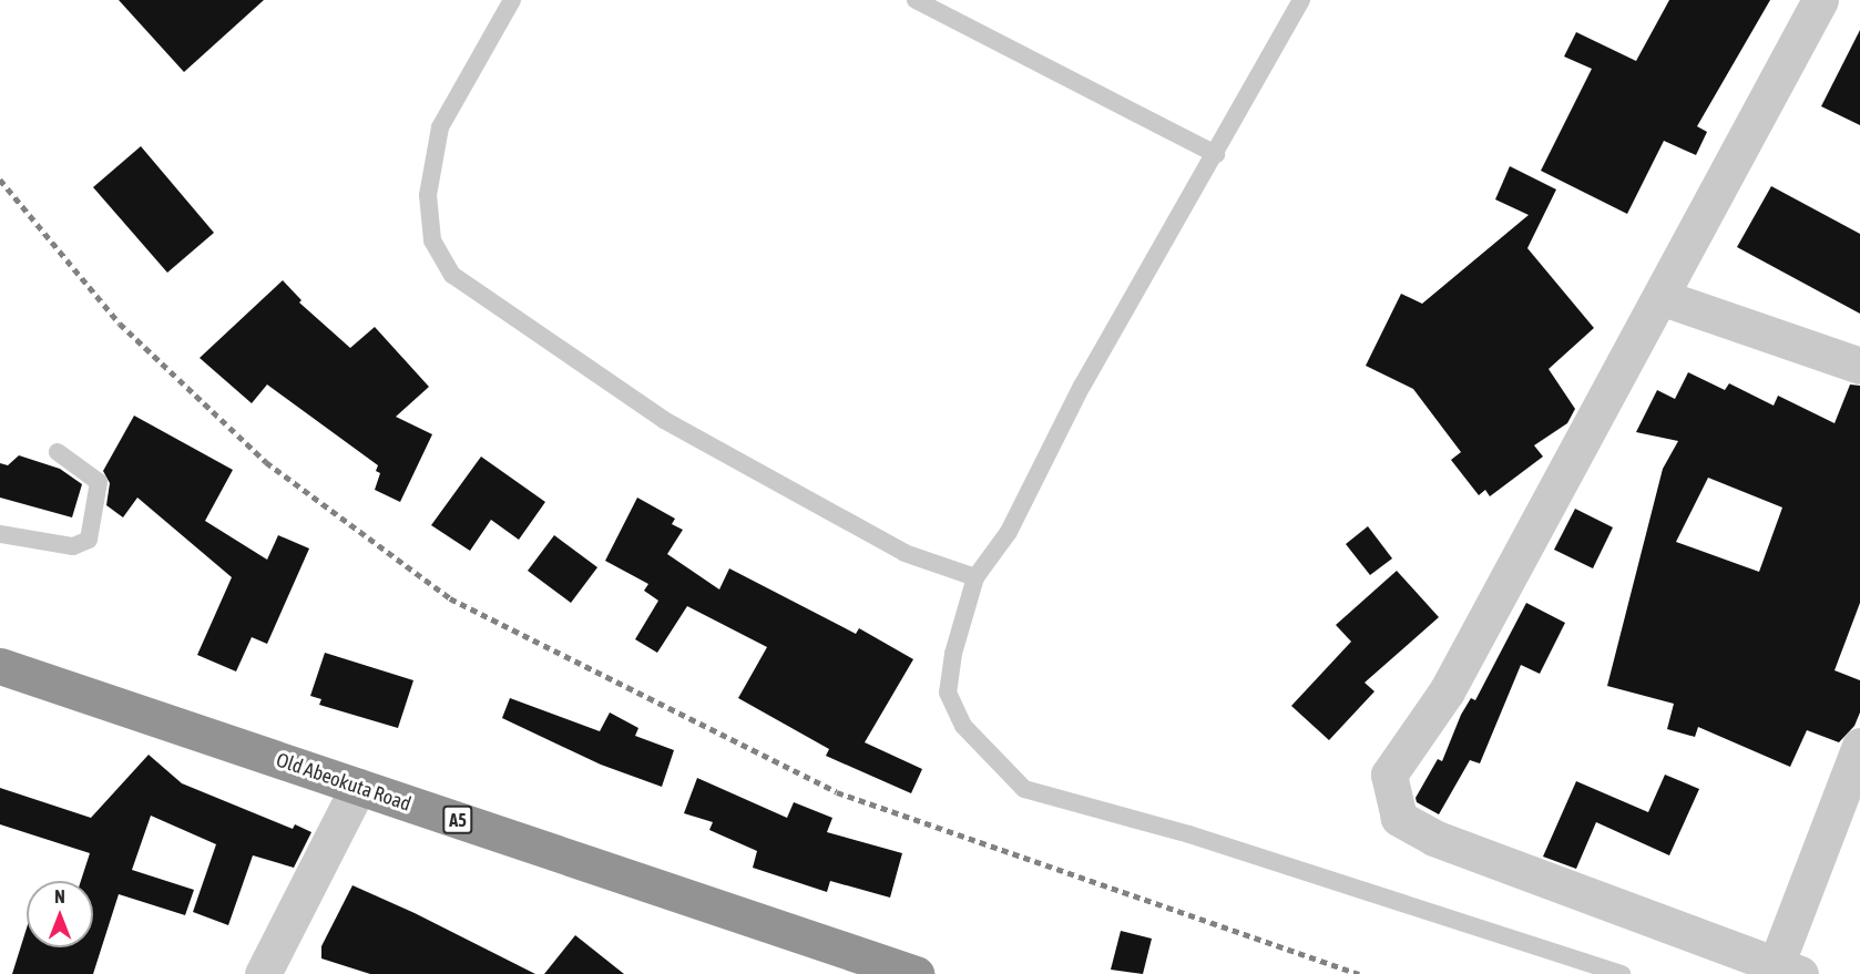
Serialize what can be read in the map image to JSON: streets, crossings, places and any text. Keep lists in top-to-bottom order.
{
  "streets": {
    "highway": ["Old Abeokuta Road", "A5"]
  },
  "north": "top"
}
